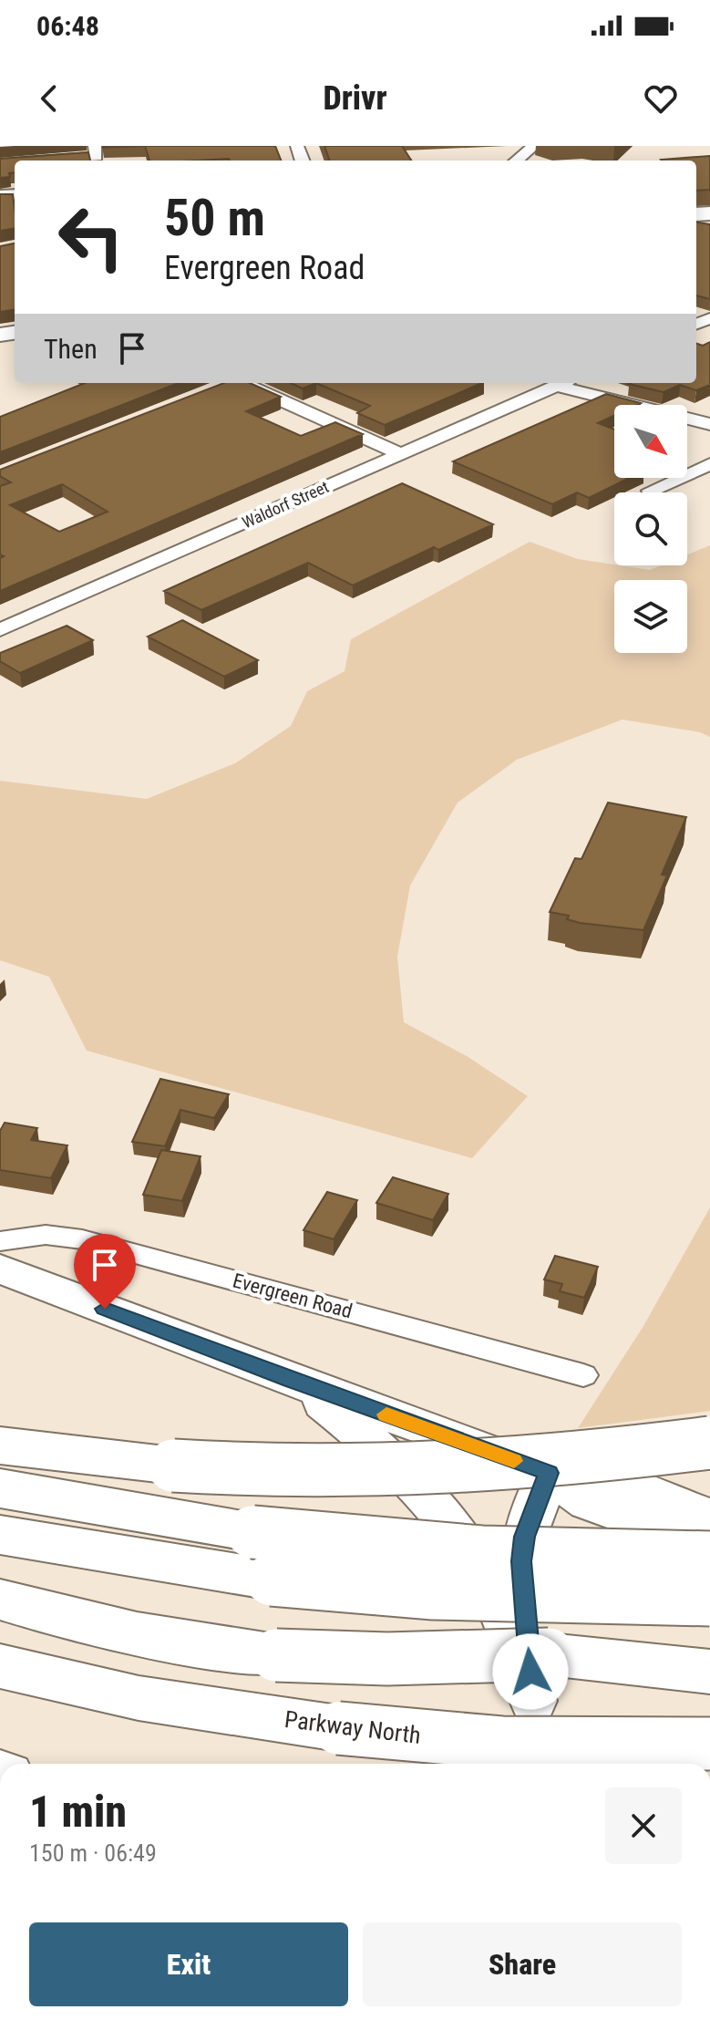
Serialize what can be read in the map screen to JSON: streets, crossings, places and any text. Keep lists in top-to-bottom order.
{
  "streets": {
    "main road": ["Parkway North"],
    "street": ["Waldorf Street", "Evergreen Road"]
  },
  "north": "bottom right",
  "page": {
    "status": "06:48",
    "header": "Drivr",
    "turn": ["50 m", "Evergreen Road"],
    "then": "Then",
    "heading": ["1 min", "150 m · 06:49"],
    "buttons": ["Exit", "Share"]
  }
}
